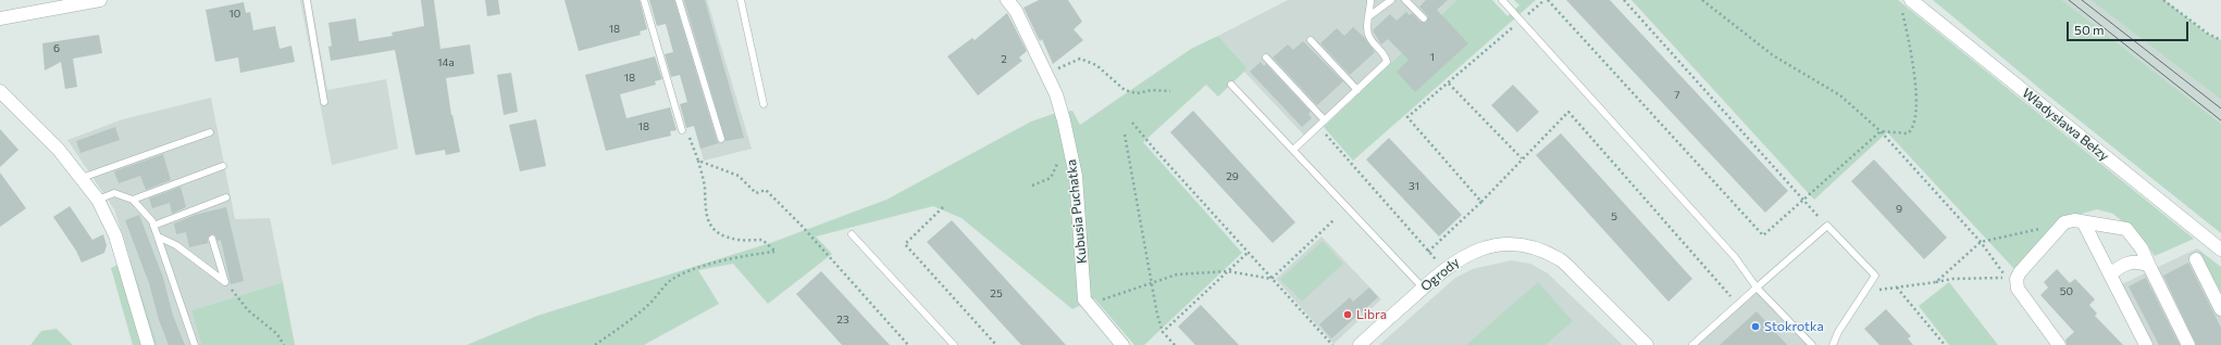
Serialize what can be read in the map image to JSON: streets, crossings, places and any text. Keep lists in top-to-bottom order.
{
  "streets": {
    "street": ["Władysława Bełzy", "Kubusia Puchatka", "Ogrody"]
  },
  "places": ["Libra", "Stokrotka"],
  "house_numbers": [
    "10",
    "18",
    "6",
    "1",
    "2",
    "14a",
    "18",
    "7",
    "18",
    "29",
    "31",
    "9",
    "5",
    "50",
    "25",
    "23"
  ],
  "scale_bar": "50 m"
}
